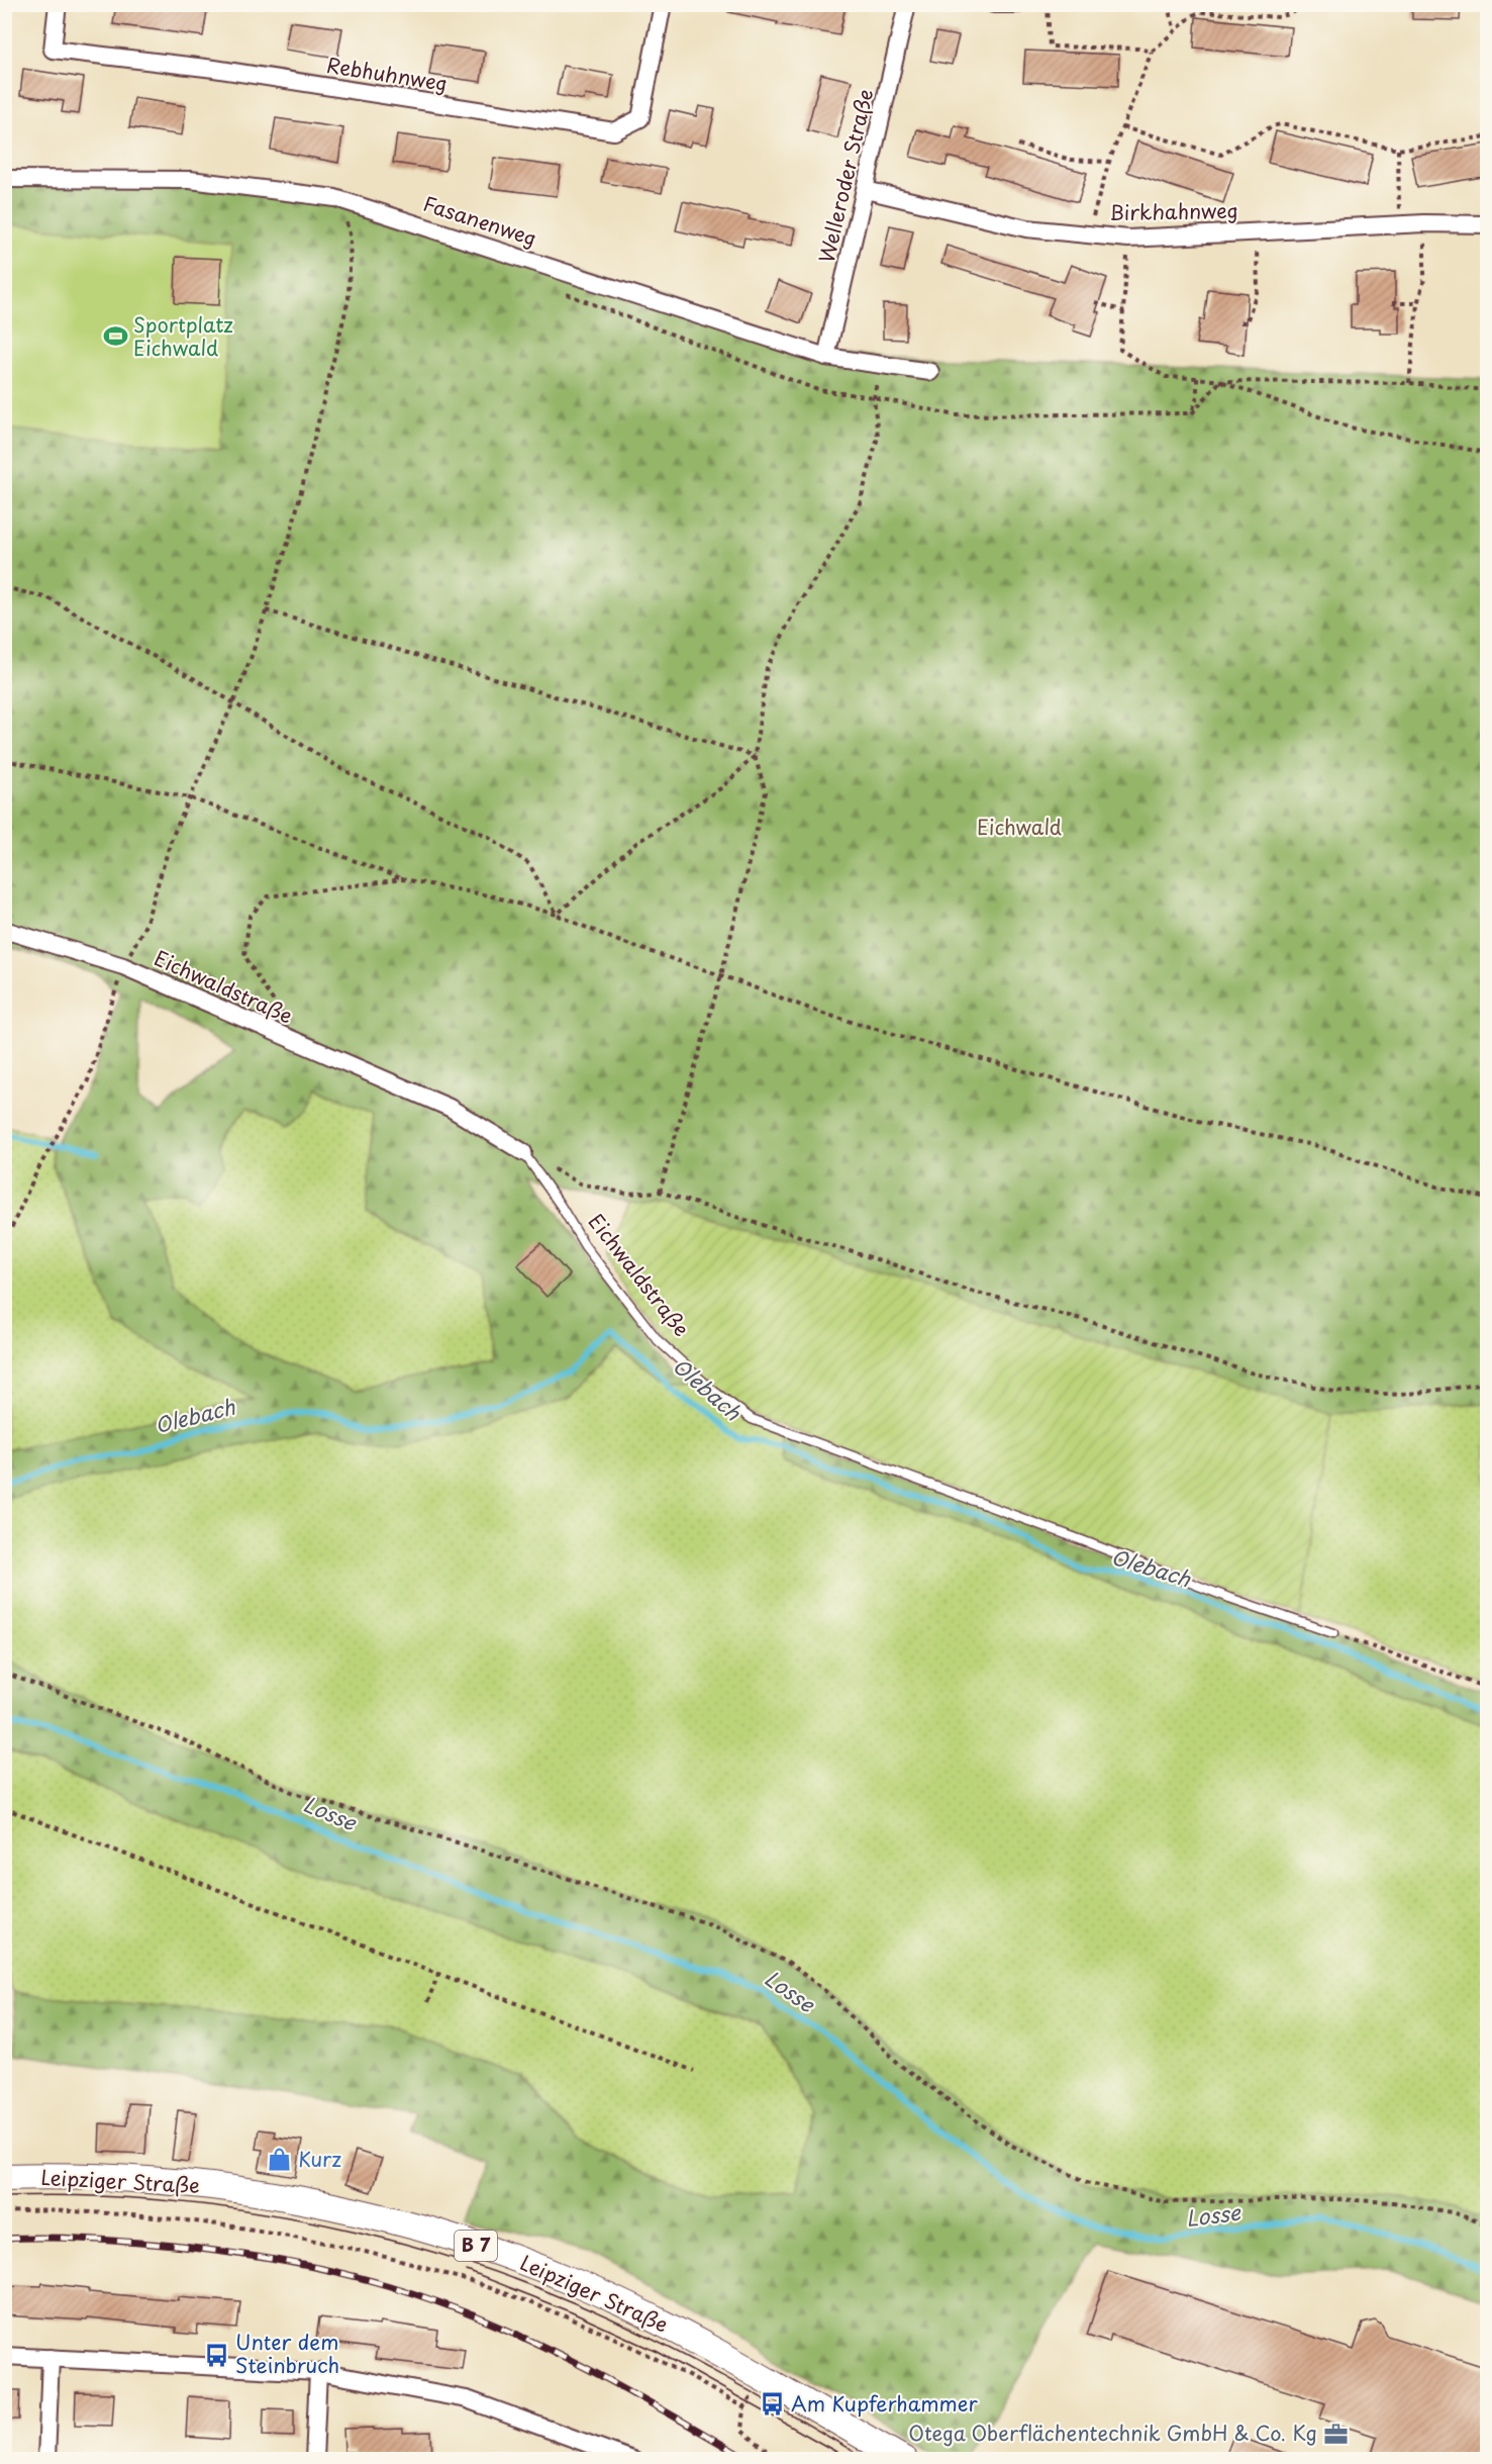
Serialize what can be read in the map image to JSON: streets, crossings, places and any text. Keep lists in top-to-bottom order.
{
  "streets": {
    "main road": ["Leipziger Straße", "B 7"],
    "street": [
      "Rebhuhnweg",
      "Welleroder Straße",
      "Birkhahnweg",
      "Fasanenweg",
      "Eichwaldstraße"
    ]
  },
  "crossings": [
    ["Welleroder Straße", "Birkhahnweg"],
    ["Welleroder Straße", "Fasanenweg"]
  ],
  "water": ["Olebach", "Losse"],
  "parks": ["Eichwald"],
  "places": {
    "sports": ["Sportplatz Eichwald"],
    "shop": ["Kurz"],
    "bus stop": ["Unter dem Steinbruch", "Am Kupferhammer"],
    "office": ["Otega Oberflächentechnik GmbH & Co. Kg"]
  }
}
